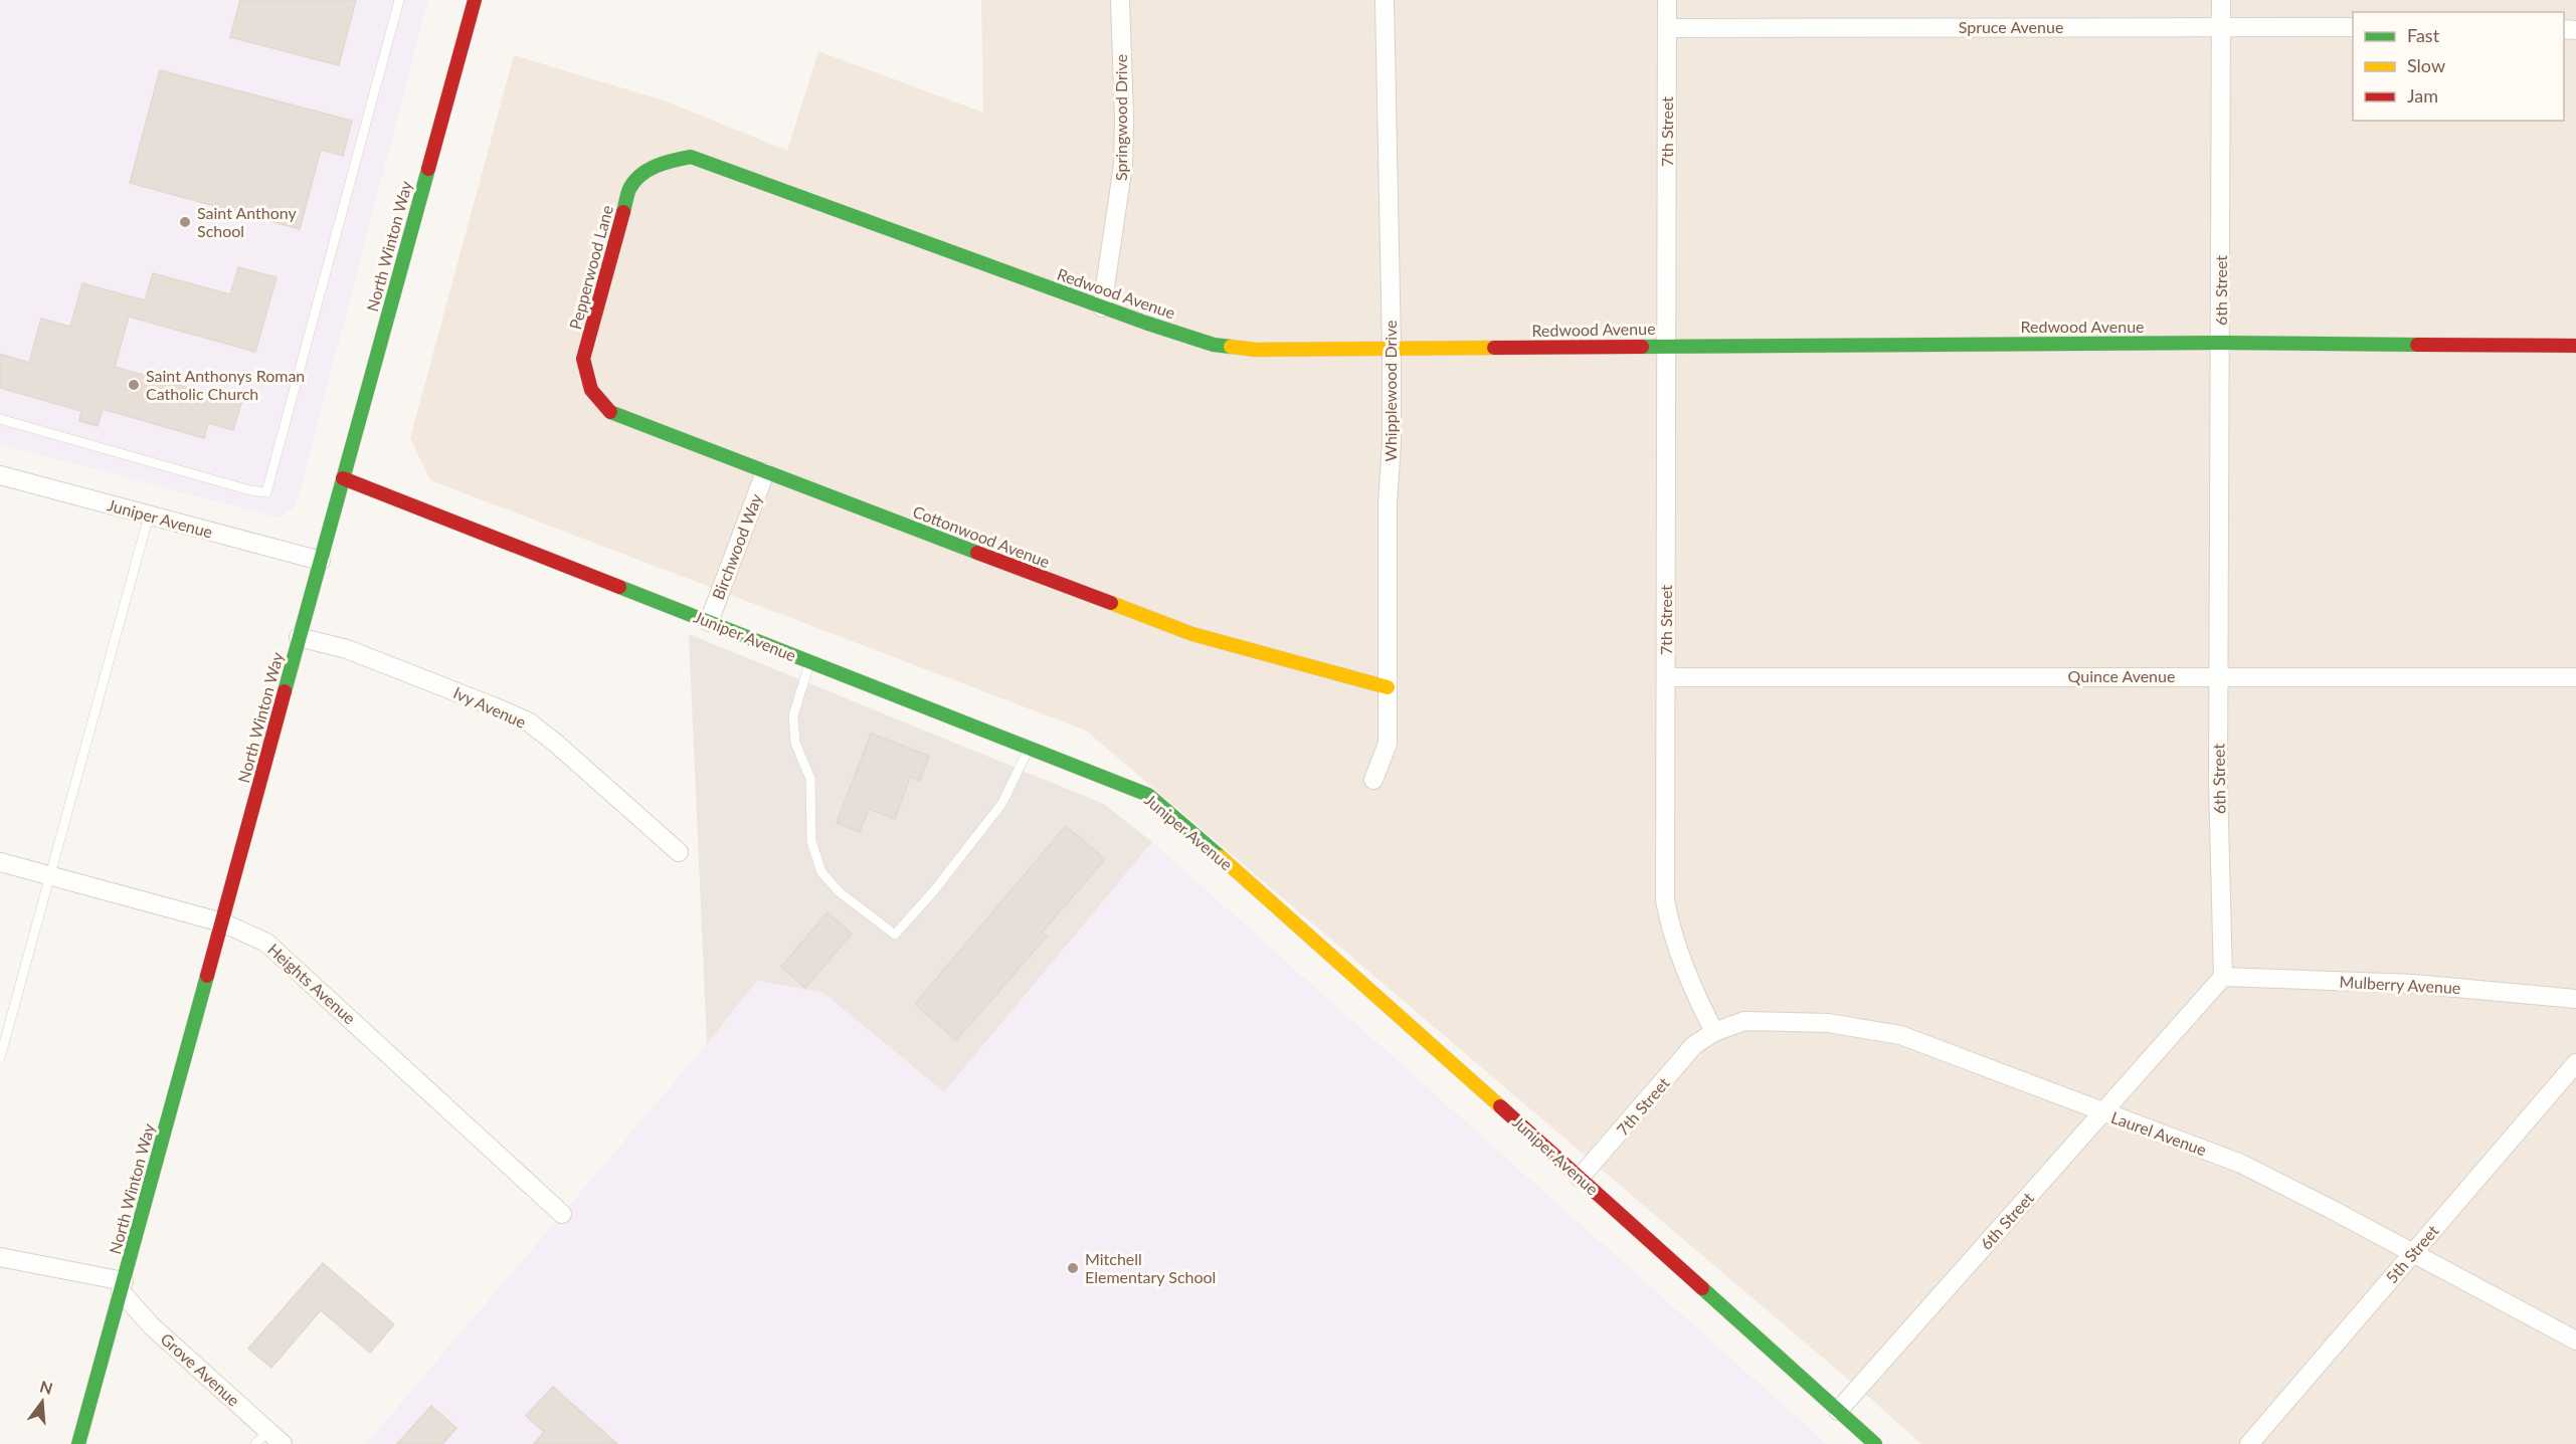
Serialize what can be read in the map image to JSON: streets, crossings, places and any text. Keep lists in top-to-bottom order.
{
  "streets": {
    "street": [
      "Spruce Avenue",
      "Springwood Drive",
      "7th Street",
      "North Winton Way",
      "Pepperwood Lane",
      "6th Street",
      "Redwood Avenue",
      "Whipplewood Drive",
      "Juniper Avenue",
      "Cottonwood Avenue",
      "Birchwood Way",
      "Quince Avenue",
      "Ivy Avenue",
      "Heights Avenue",
      "Mulberry Avenue",
      "Laurel Avenue",
      "5th Street",
      "Grove Avenue"
    ]
  },
  "crossings": [
    ["Spruce Avenue", "7th Street"],
    ["Spruce Avenue", "6th Street"],
    ["Springwood Drive", "Redwood Avenue"],
    ["7th Street", "Redwood Avenue"],
    ["7th Street", "Juniper Avenue"],
    ["7th Street", "Quince Avenue"],
    ["7th Street", "Laurel Avenue"],
    ["North Winton Way", "Juniper Avenue"],
    ["North Winton Way", "Ivy Avenue"],
    ["North Winton Way", "Heights Avenue"],
    ["North Winton Way", "Grove Avenue"],
    ["Pepperwood Lane", "Redwood Avenue"],
    ["Pepperwood Lane", "Cottonwood Avenue"],
    ["6th Street", "Redwood Avenue"],
    ["6th Street", "Juniper Avenue"],
    ["6th Street", "Quince Avenue"],
    ["6th Street", "Mulberry Avenue"],
    ["6th Street", "Laurel Avenue"],
    ["Redwood Avenue", "Whipplewood Drive"],
    ["Whipplewood Drive", "Cottonwood Avenue"],
    ["Juniper Avenue", "Birchwood Way"],
    ["Cottonwood Avenue", "Birchwood Way"],
    ["Laurel Avenue", "5th Street"]
  ],
  "places": ["Saint Anthony School", "Saint Anthonys Roman Catholic Church", "Mitchell Elementary School"],
  "legend": ["Fast", "Slow", "Jam"],
  "north": "top"
}
